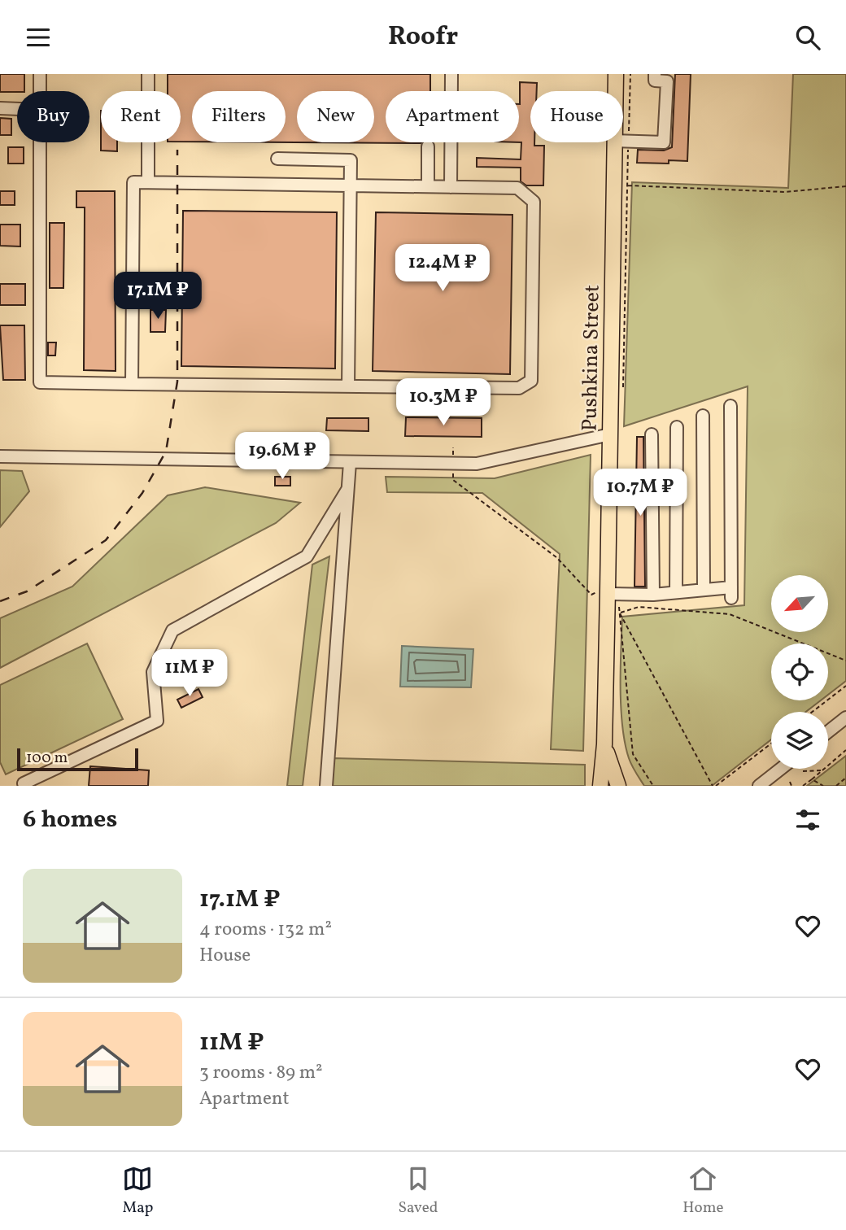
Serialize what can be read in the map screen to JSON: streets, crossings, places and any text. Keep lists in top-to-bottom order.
{
  "streets": {
    "main road": ["Pushkina Street"]
  },
  "scale_bar": "100 m",
  "north": "bottom left",
  "page": {
    "header": "Roofr",
    "chip": [
      "Buy",
      "Rent",
      "Filters",
      "New",
      "Apartment",
      "House"
    ],
    "price": [
      "12.4M ₽",
      "17.1M ₽",
      "10.3M ₽",
      "19.6M ₽",
      "10.7M ₽",
      "11M ₽"
    ],
    "scale": "100 m",
    "heading": "6 homes",
    "list": [
      {
        "name": "17.1M ₽",
        "note": "4 rooms · 132 m² · House"
      },
      {
        "name": "11M ₽",
        "note": "3 rooms · 89 m² · Apartment"
      }
    ],
    "tabs": ["Map", "Saved", "Home"]
  }
}
